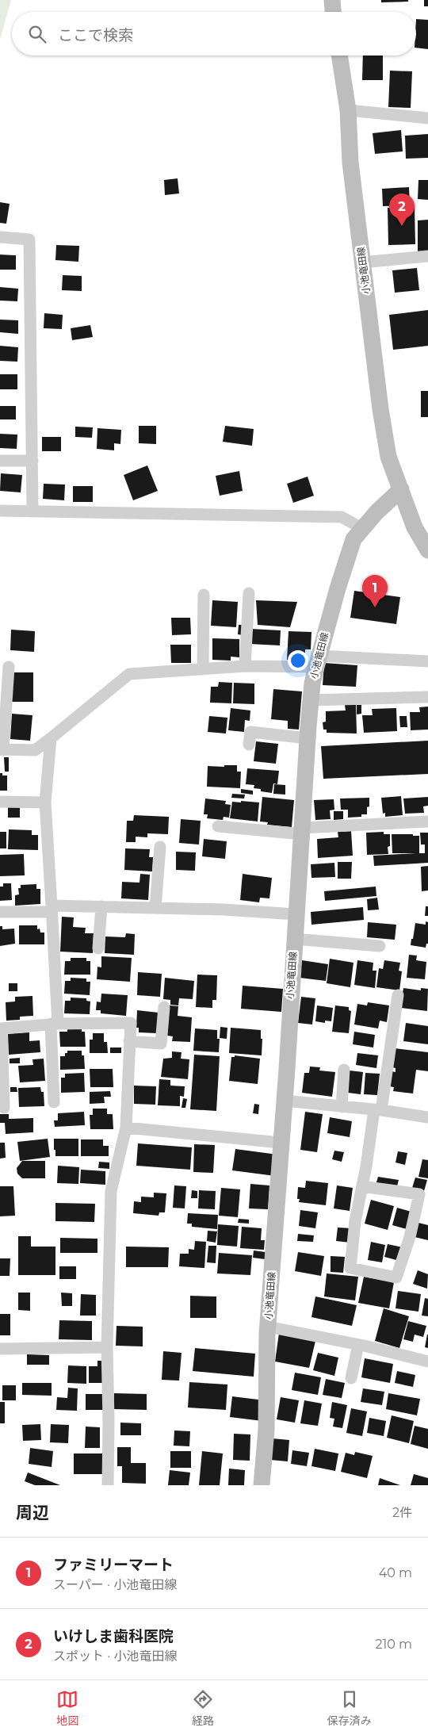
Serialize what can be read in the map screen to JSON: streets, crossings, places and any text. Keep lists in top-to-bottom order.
{
  "streets": {
    "main road": ["小池竜田線"]
  },
  "page": {
    "search": "ここで検索",
    "pins": ["2", "1"],
    "heading": ["周辺", "2件"],
    "list": [
      {
        "mark": "1",
        "name": "ファミリーマート",
        "note": "スーパー · 小池竜田線",
        "value": "40 m"
      },
      {
        "mark": "2",
        "name": "いけしま歯科医院",
        "note": "スポット · 小池竜田線",
        "value": "210 m"
      }
    ],
    "nav": ["地図", "経路", "保存済み"]
  }
}
